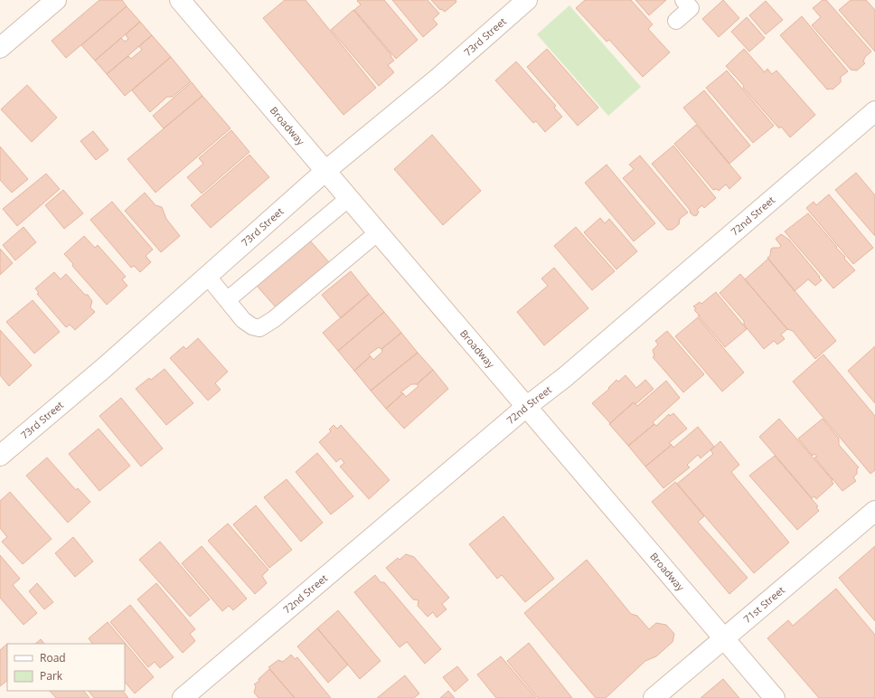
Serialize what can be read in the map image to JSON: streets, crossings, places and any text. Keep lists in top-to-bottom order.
{
  "streets": {
    "street": [
      "73rd Street",
      "Broadway",
      "72nd Street",
      "71st Street"
    ]
  },
  "crossings": [
    ["73rd Street", "Broadway"],
    ["Broadway", "72nd Street"],
    ["Broadway", "71st Street"]
  ],
  "legend": ["Road", "Park"]
}
